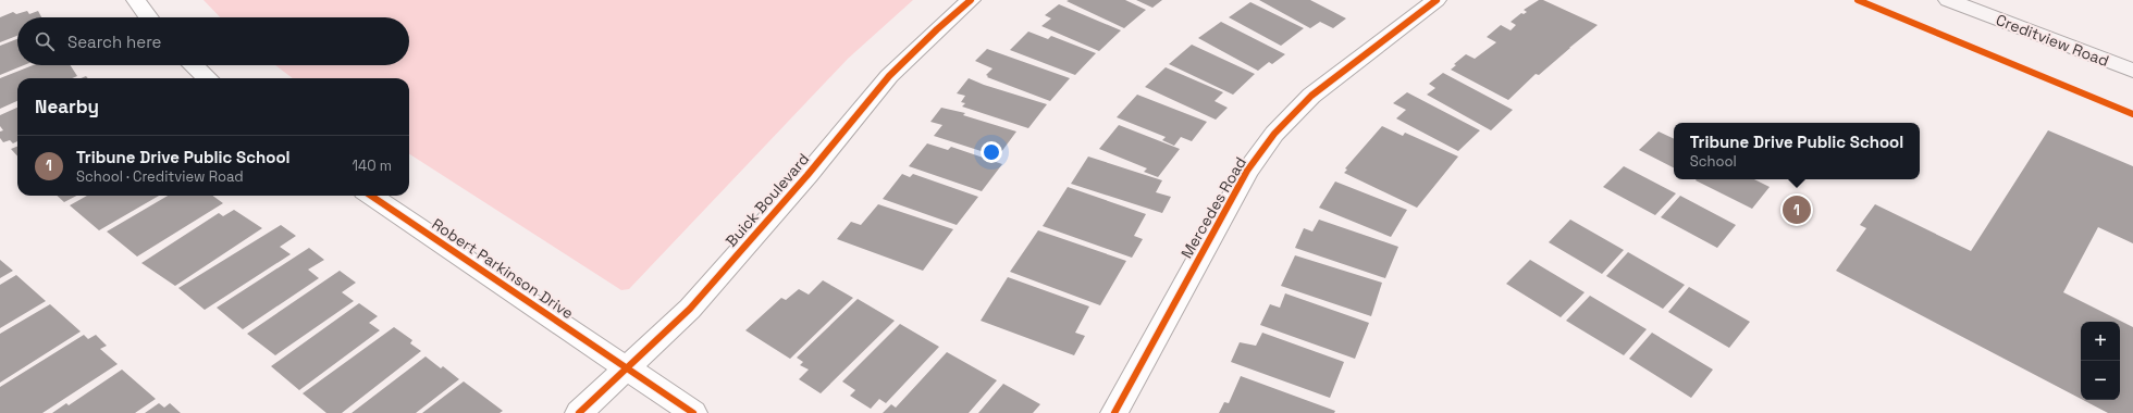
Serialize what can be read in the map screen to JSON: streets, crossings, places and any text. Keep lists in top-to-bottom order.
{
  "streets": {
    "main road": ["Creditview Road"],
    "street": ["Buick Boulevard", "Mercedes Road", "Robert Parkinson Drive"]
  },
  "crossings": [
    ["Buick Boulevard", "Robert Parkinson Drive"]
  ],
  "page": {
    "search": "Search here",
    "heading": "Nearby",
    "popup": ["Tribune Drive Public School", "School"],
    "list": [
      {
        "mark": "1",
        "name": "Tribune Drive Public School",
        "note": "School · Creditview Road",
        "value": "140 m"
      }
    ],
    "pins": "1",
    "map_buttons": ["+", "−"]
  }
}
